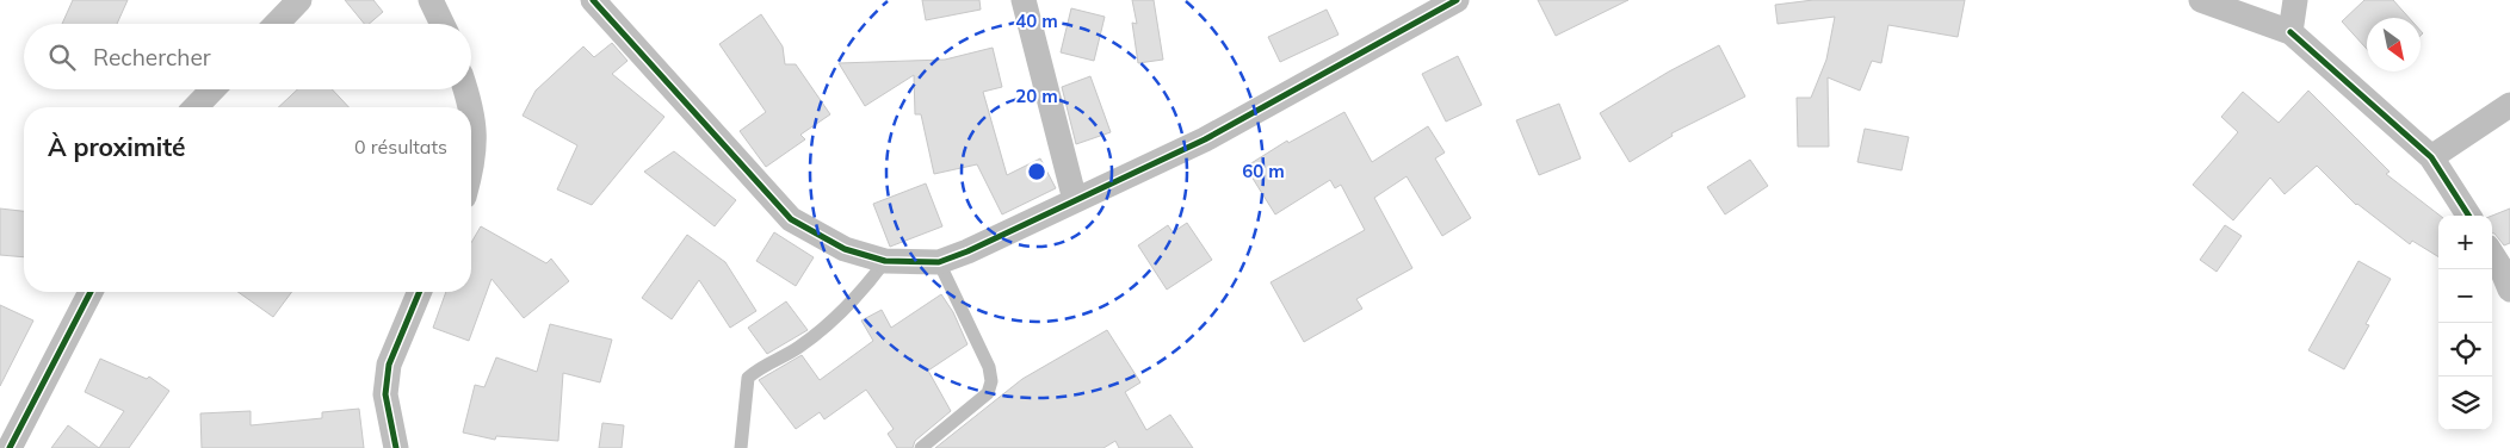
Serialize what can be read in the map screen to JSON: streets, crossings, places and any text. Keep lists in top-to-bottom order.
{
  "north": "bottom right",
  "page": {
    "search": "Rechercher",
    "heading": ["À proximité", "0 résultats"],
    "map_buttons": ["+", "−"]
  },
  "rings": ["40 m", "20 m", "60 m"]
}
